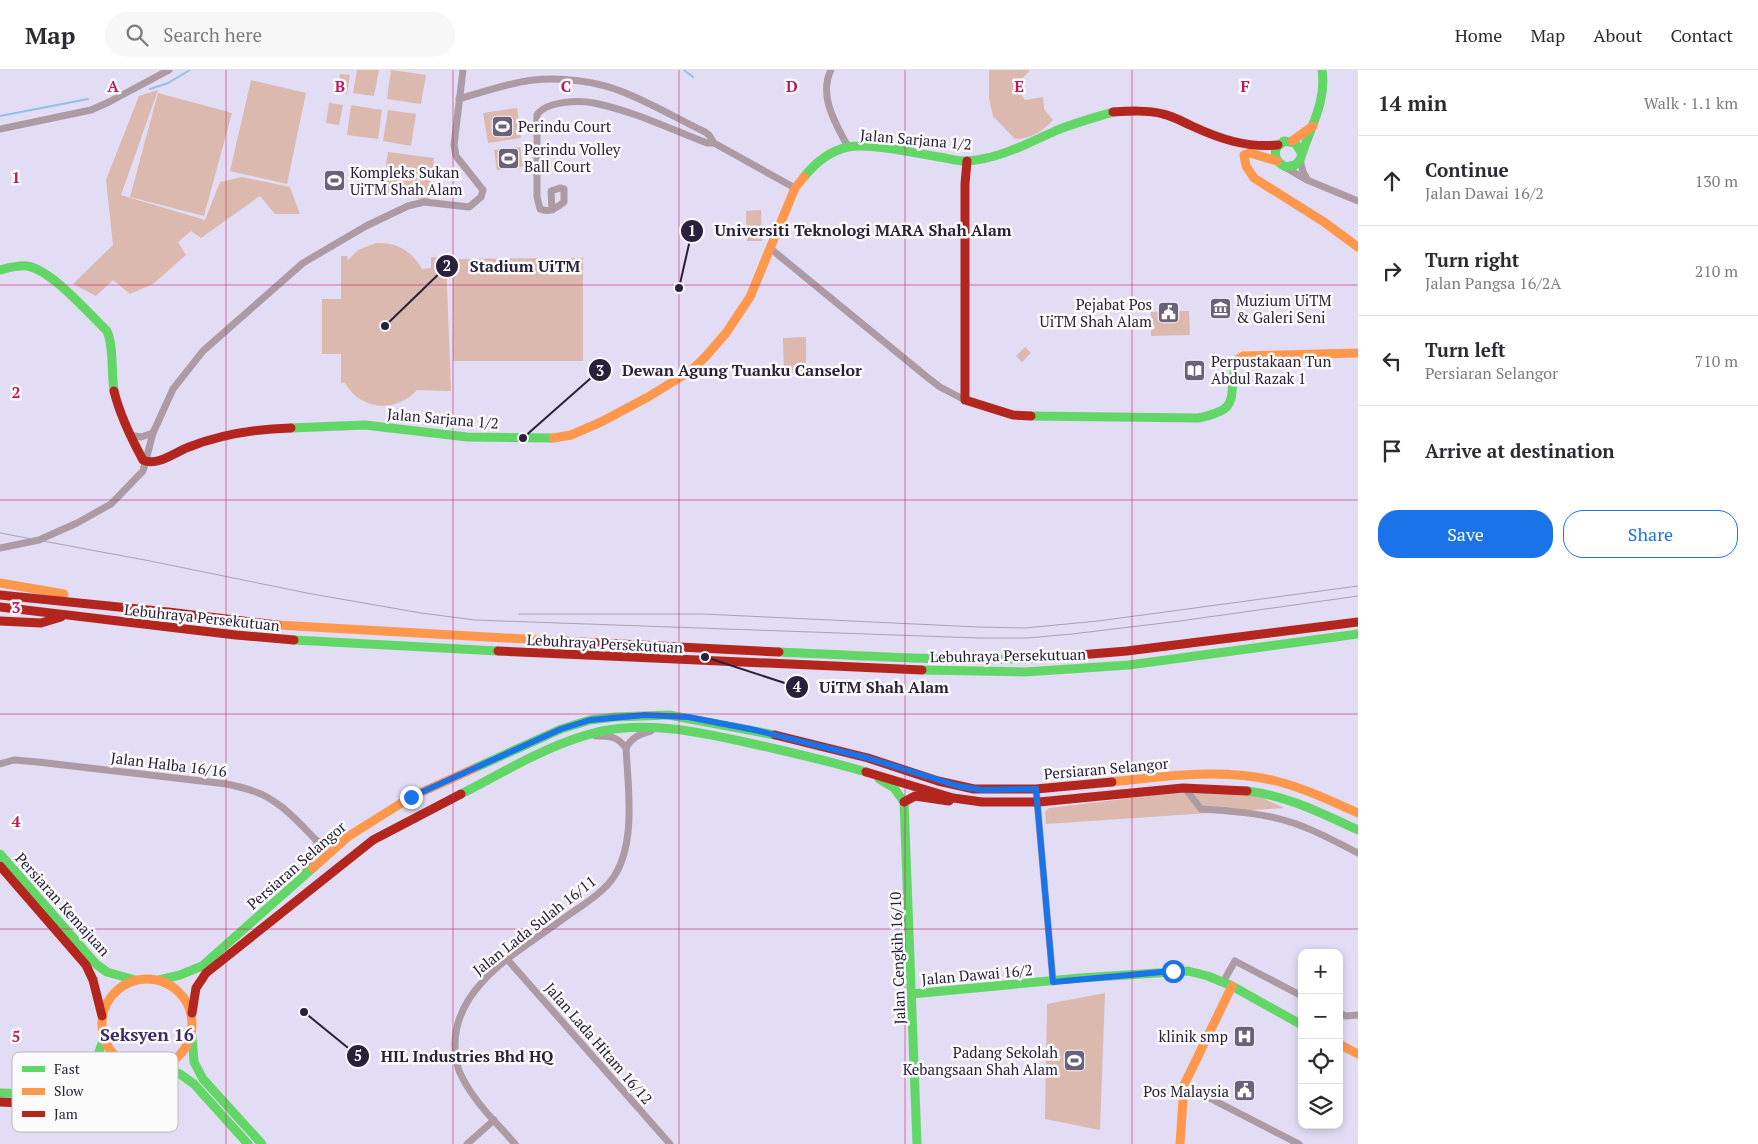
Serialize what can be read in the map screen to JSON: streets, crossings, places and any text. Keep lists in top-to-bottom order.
{
  "streets": {
    "main road": [
      "Jalan Sarjana 1/2",
      "Lebuhraya Persekutuan",
      "Persiaran Selangor",
      "Persiaran Kemajuan",
      "Jalan Cengkih 16/10",
      "Jalan Dawai 16/2"
    ],
    "street": ["Jalan Halba 16/16", "Jalan Lada Sulah 16/11", "Jalan Lada Hitam 16/12"]
  },
  "crossings": [
    ["Jalan Lada Sulah 16/11", "Jalan Lada Hitam 16/12"],
    ["Jalan Cengkih 16/10", "Jalan Dawai 16/2"]
  ],
  "districts": ["Seksyen 16"],
  "places": {
    "sports": [
      "Perindu Court",
      "Perindu Volley Ball Court",
      "Kompleks Sukan UiTM Shah Alam",
      "Padang Sekolah Kebangsaan Shah Alam"
    ],
    "other": [
      "Universiti Teknologi MARA Shah Alam",
      "Stadium UiTM",
      "Dewan Agung Tuanku Canselor",
      "UiTM Shah Alam",
      "HIL Industries Bhd HQ"
    ],
    "museum": ["Muzium UiTM & Galeri Seni"],
    "public building": ["Pejabat Pos UiTM Shah Alam", "Pos Malaysia"],
    "library": ["Perpustakaan Tun Abdul Razak 1"],
    "hospital": ["klinik smp"]
  },
  "legend": ["Fast", "Slow", "Jam"],
  "page": {
    "header": "Map",
    "search": "Search here",
    "nav": [
      "Home",
      "Map",
      "About",
      "Contact"
    ],
    "heading": ["14 min", "Walk · 1.1 km"],
    "list": [
      ["Continue", "Jalan Dawai 16/2", "130 m"],
      ["Turn right", "Jalan Pangsa 16/2A", "210 m"],
      ["Turn left", "Persiaran Selangor", "710 m"],
      "Arrive at destination"
    ],
    "buttons": ["Save", "Share"],
    "map_buttons": ["+", "−"]
  },
  "grid": {
    "columns": [
      "A",
      "B",
      "C",
      "D",
      "E",
      "F"
    ],
    "rows": [
      "1",
      "2",
      "3",
      "4",
      "5"
    ]
  }
}
